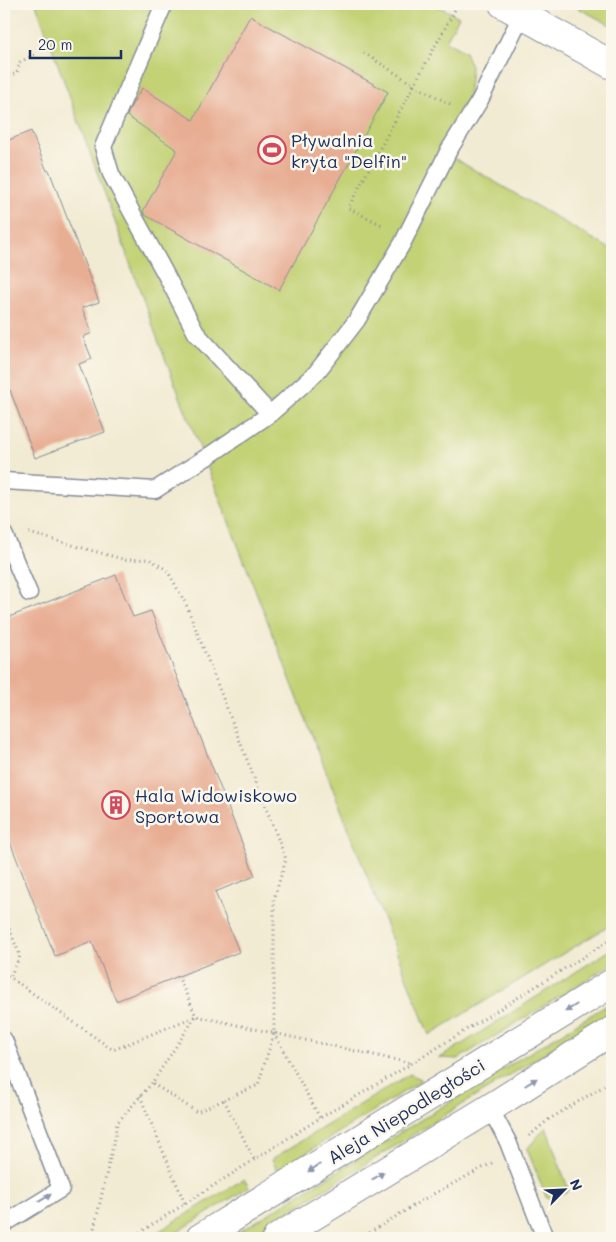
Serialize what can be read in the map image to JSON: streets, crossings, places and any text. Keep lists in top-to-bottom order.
{
  "streets": {
    "street": ["Aleja Niepodległości"]
  },
  "places": {
    "sports": ["Pływalnia kryta \"Delfin\""],
    "building": ["Hala Widowiskowo Sportowa"]
  },
  "scale_bar": "20 m",
  "north": "top right"
}
